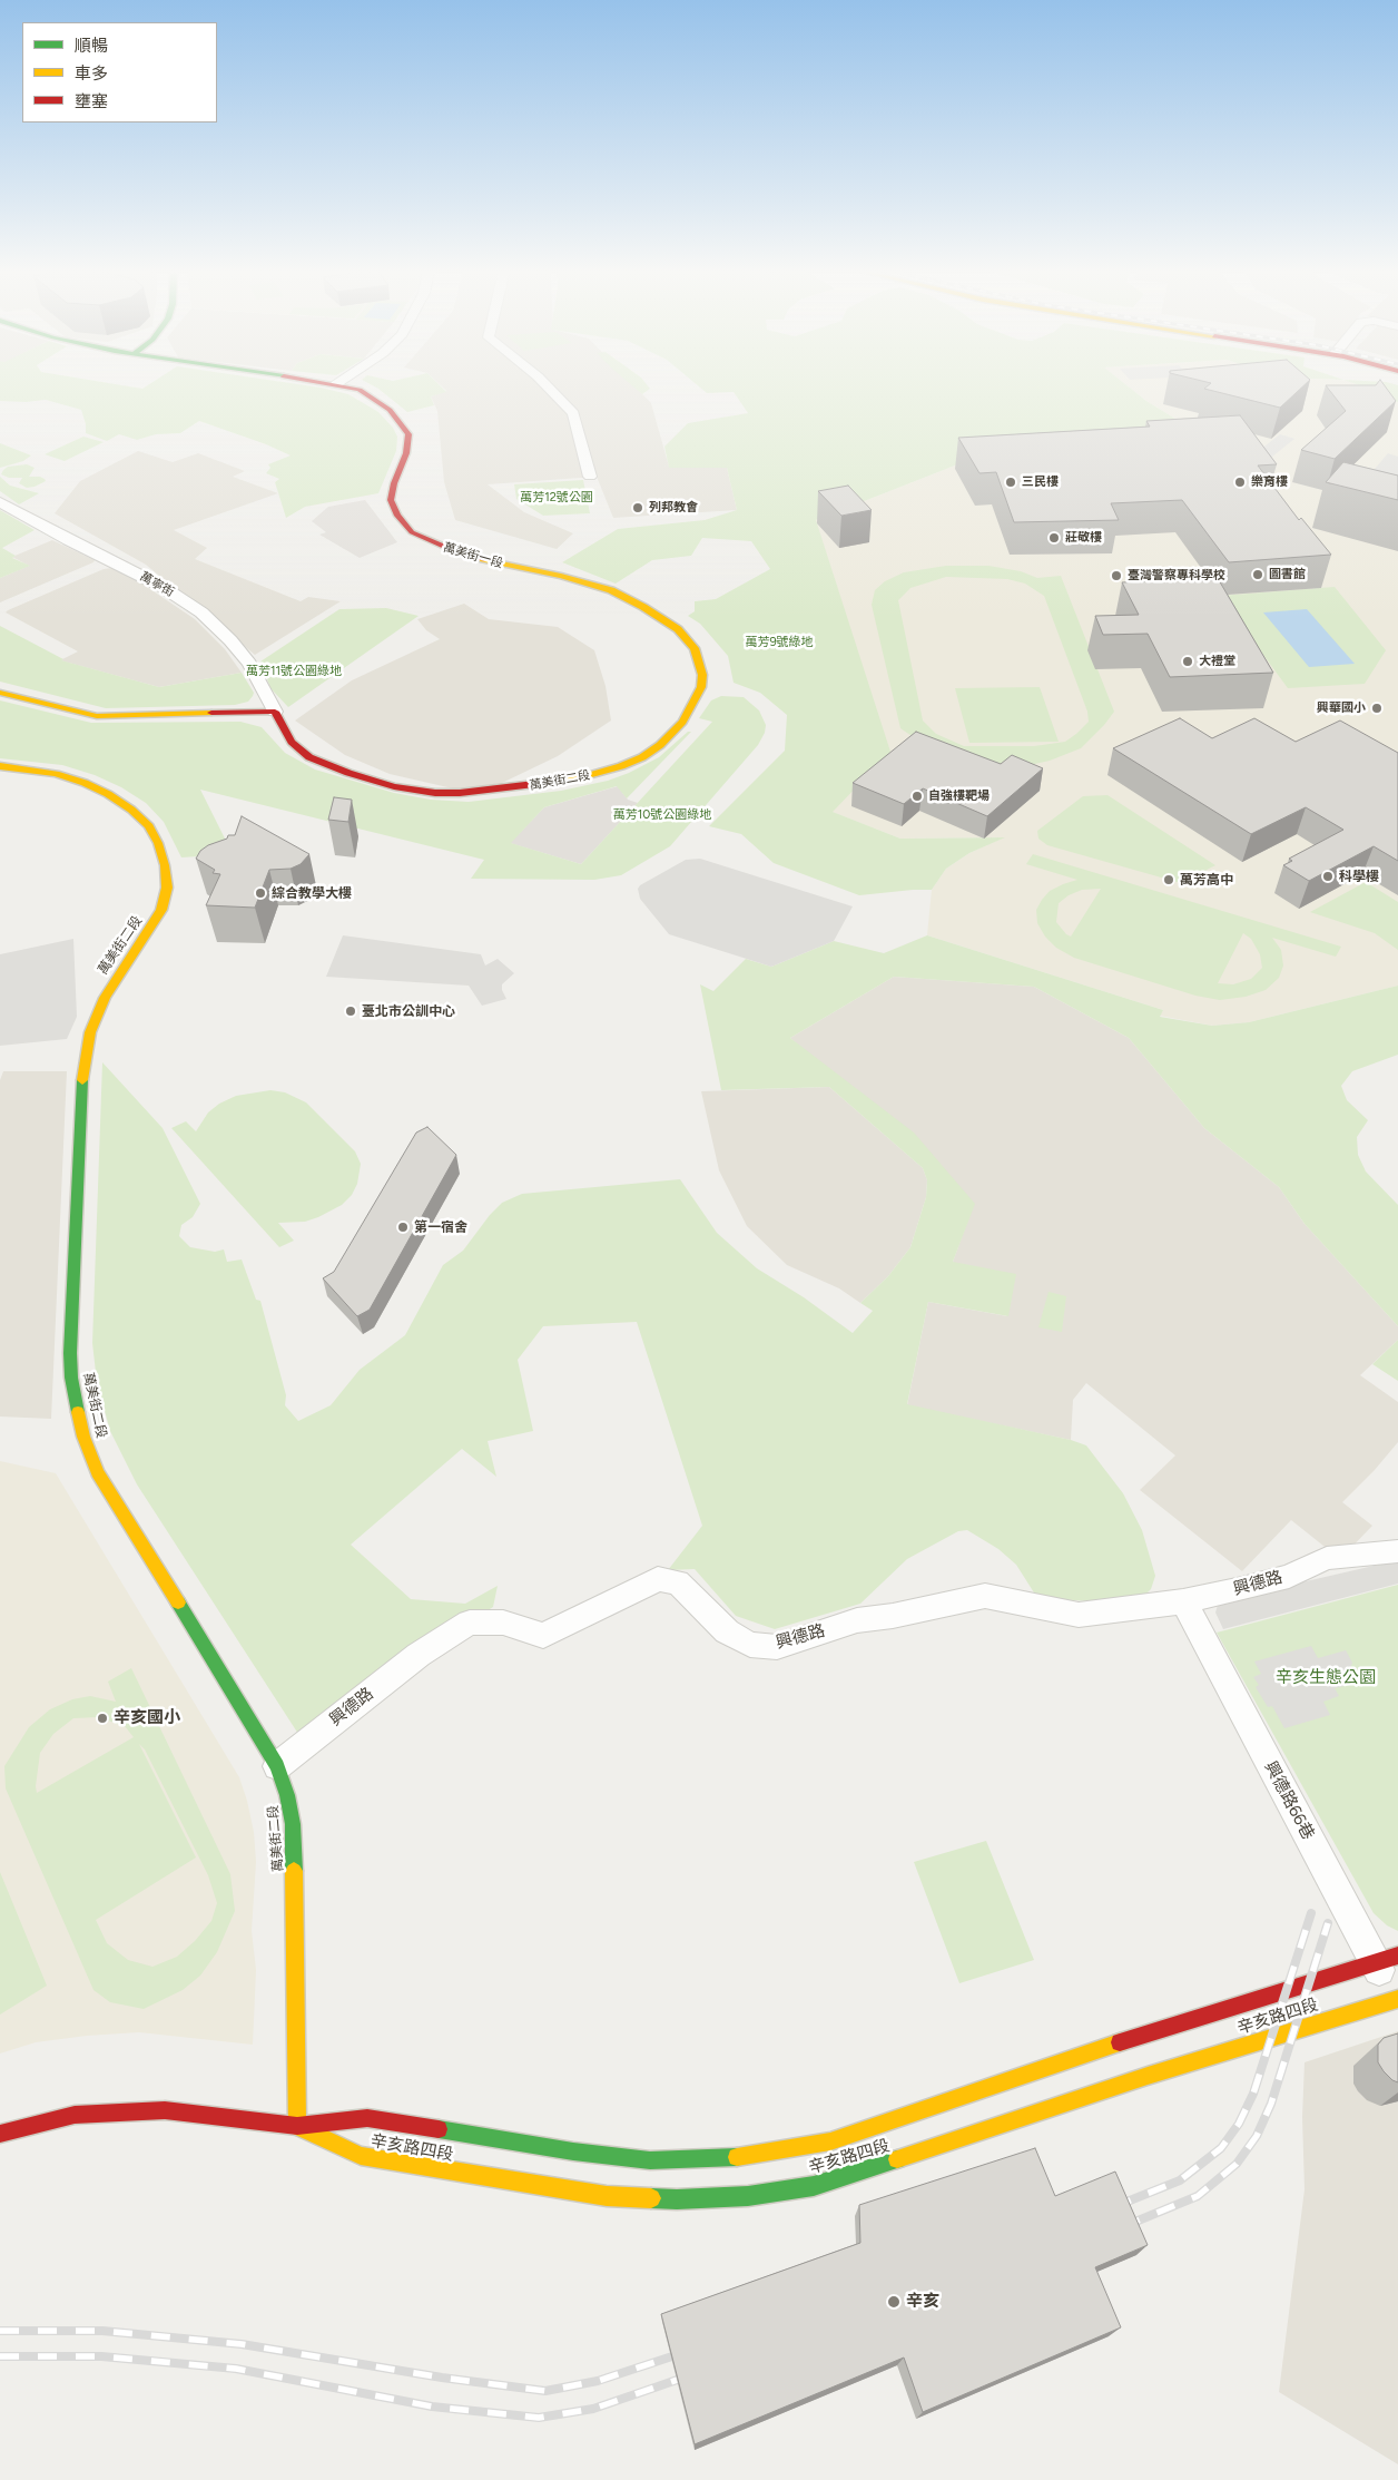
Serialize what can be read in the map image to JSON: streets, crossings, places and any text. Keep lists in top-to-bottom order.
{
  "streets": {
    "street": [
      "萬美街一段",
      "萬寧街",
      "萬美街二段",
      "興德路",
      "興德路66巷",
      "辛亥路四段"
    ]
  },
  "crossings": [
    ["萬美街一段", "萬美街二段"],
    ["萬寧街", "萬美街二段"],
    ["萬美街二段", "興德路"],
    ["萬美街二段", "辛亥路四段"],
    ["興德路", "興德路66巷"],
    ["興德路66巷", "辛亥路四段"]
  ],
  "parks": [
    "萬芳12號公園",
    "萬芳9號綠地",
    "萬芳11號公園綠地",
    "萬芳10號公園綠地",
    "辛亥生態公園"
  ],
  "places": [
    "三民樓",
    "樂育樓",
    "列邦教會",
    "莊敬樓",
    "圖書館",
    "臺灣警察專科學校",
    "大禮堂",
    "興華國小",
    "自強樓靶場",
    "科學樓",
    "萬芳高中",
    "綜合教學大樓",
    "臺北市公訓中心",
    "第一宿舍",
    "辛亥國小",
    "辛亥"
  ],
  "legend": ["順暢", "車多", "壅塞"]
}
